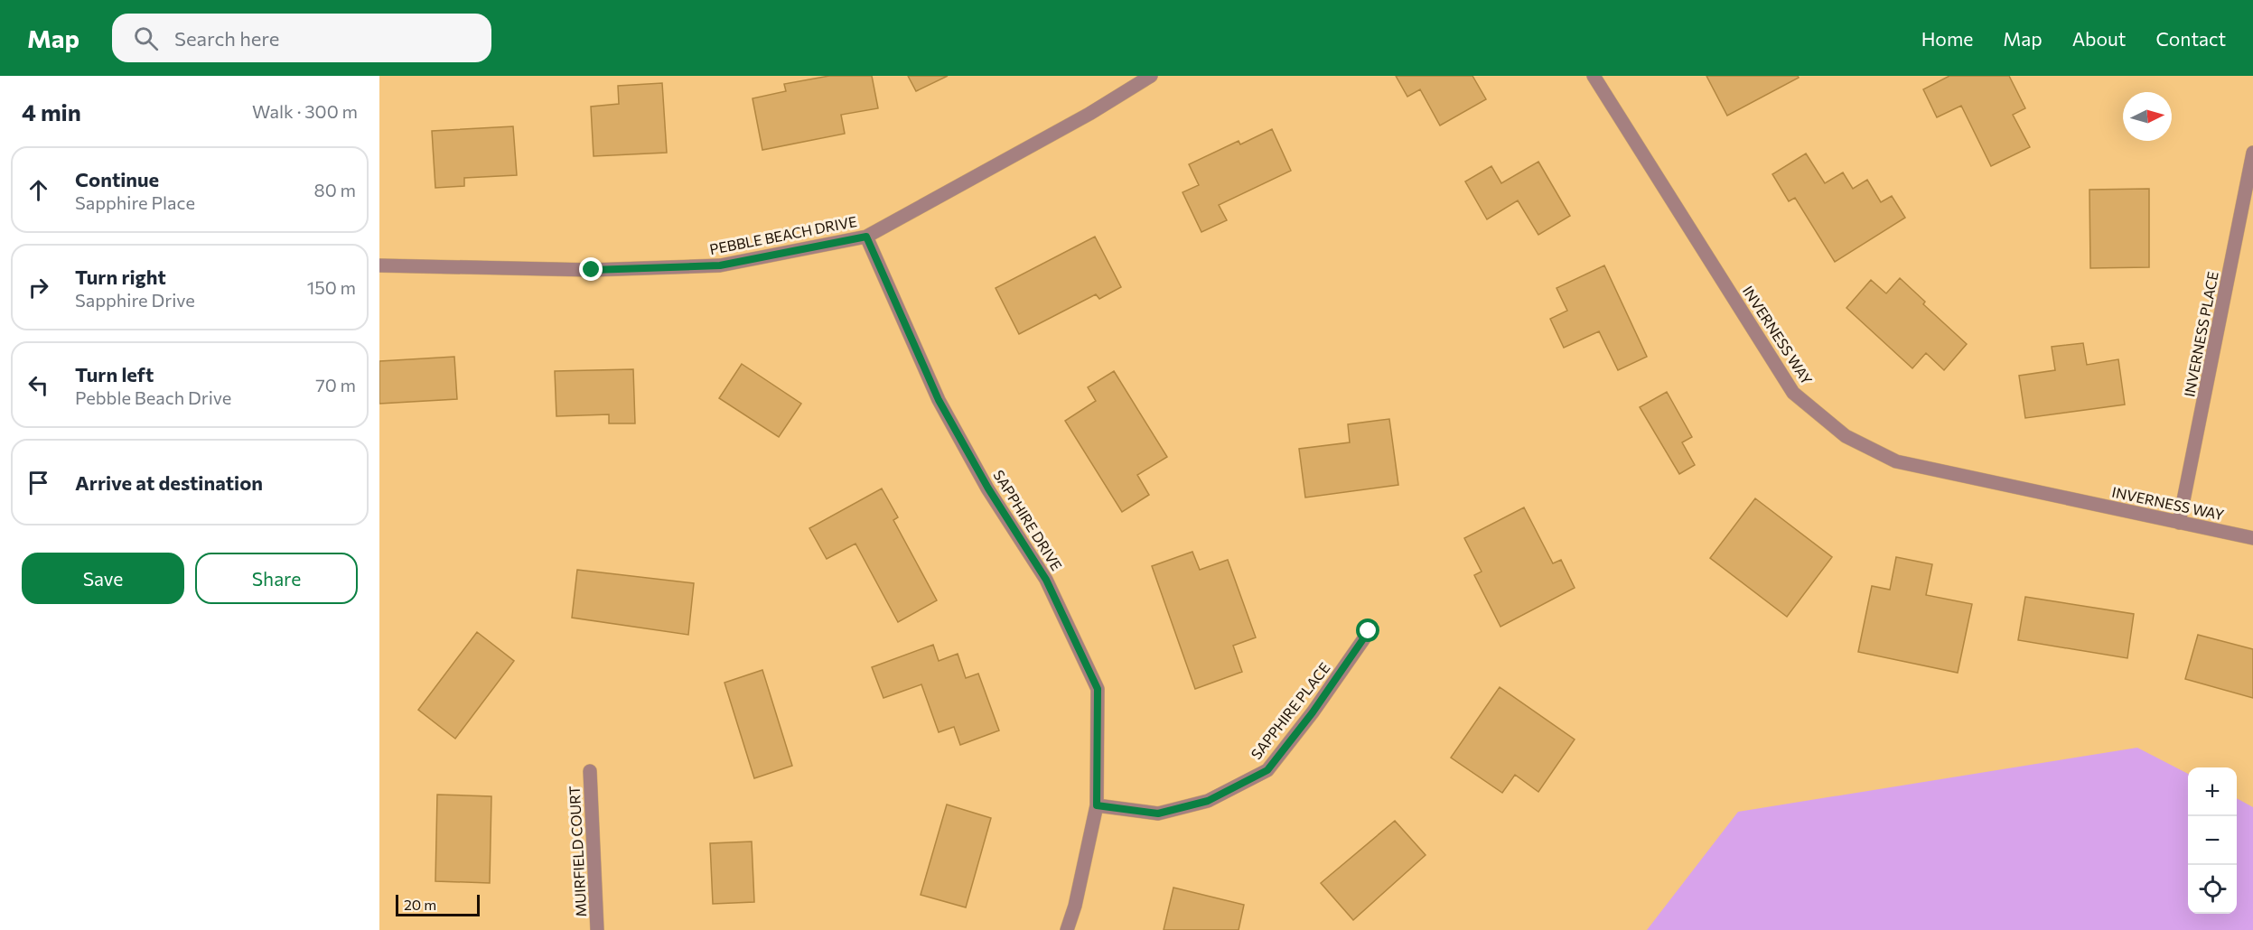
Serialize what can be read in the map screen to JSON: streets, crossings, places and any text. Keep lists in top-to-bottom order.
{
  "streets": {
    "street": [
      "PEBBLE BEACH DRIVE",
      "INVERNESS PLACE",
      "INVERNESS WAY",
      "SAPPHIRE DRIVE",
      "SAPPHIRE PLACE",
      "MUIRFIELD COURT"
    ]
  },
  "crossings": [
    ["PEBBLE BEACH DRIVE", "SAPPHIRE DRIVE"],
    ["INVERNESS PLACE", "INVERNESS WAY"],
    ["SAPPHIRE DRIVE", "SAPPHIRE PLACE"]
  ],
  "scale_bar": "20 m",
  "north": "right",
  "page": {
    "header": "Map",
    "search": "Search here",
    "nav": [
      "Home",
      "Map",
      "About",
      "Contact"
    ],
    "heading": ["4 min", "Walk · 300 m"],
    "list": [
      ["Continue", "Sapphire Place", "80 m"],
      ["Turn right", "Sapphire Drive", "150 m"],
      ["Turn left", "Pebble Beach Drive", "70 m"],
      "Arrive at destination"
    ],
    "buttons": ["Save", "Share"],
    "map_buttons": ["+", "−"],
    "scale": "20 m"
  }
}
